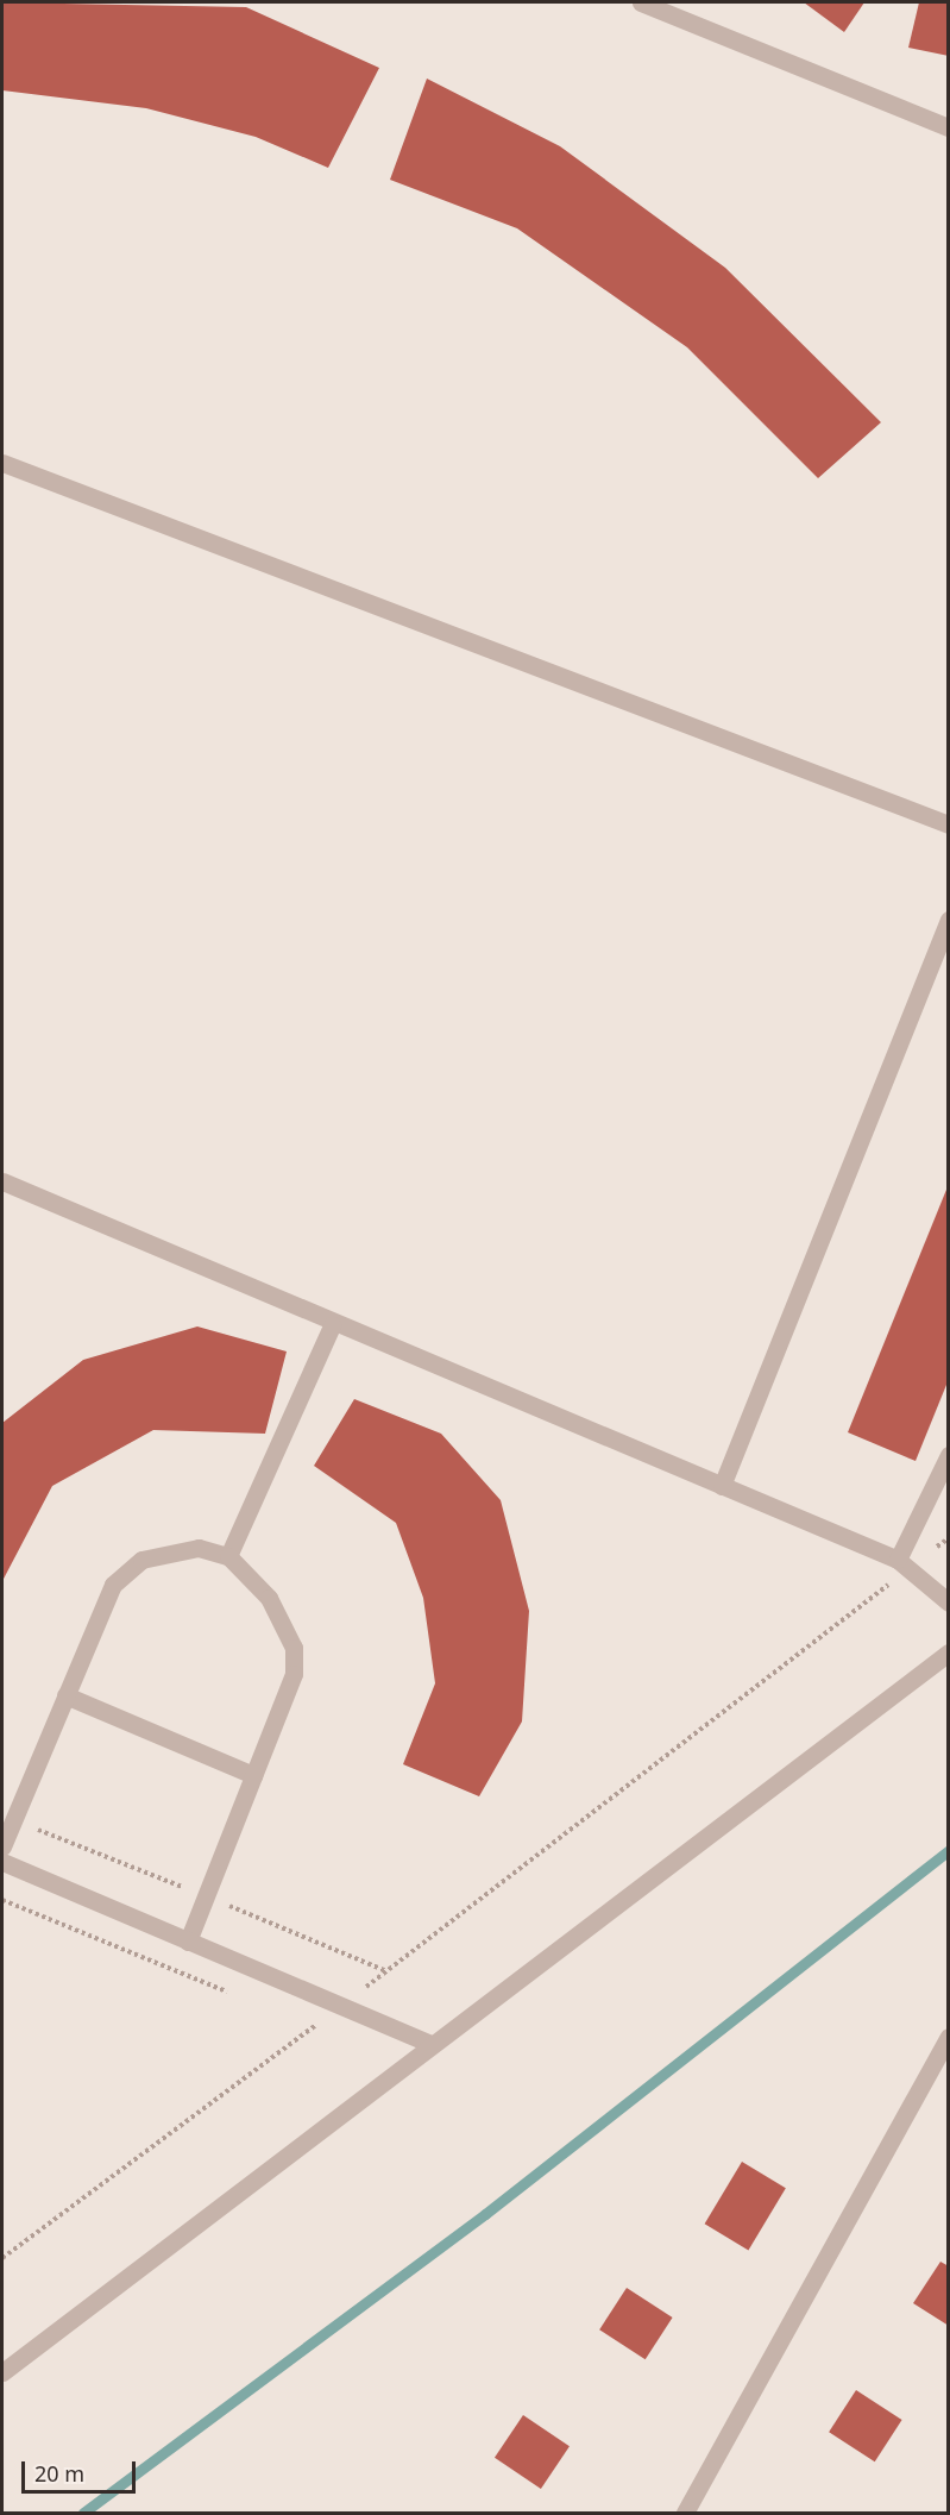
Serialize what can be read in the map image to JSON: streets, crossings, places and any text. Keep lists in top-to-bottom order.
{
  "scale_bar": "20 m"
}
